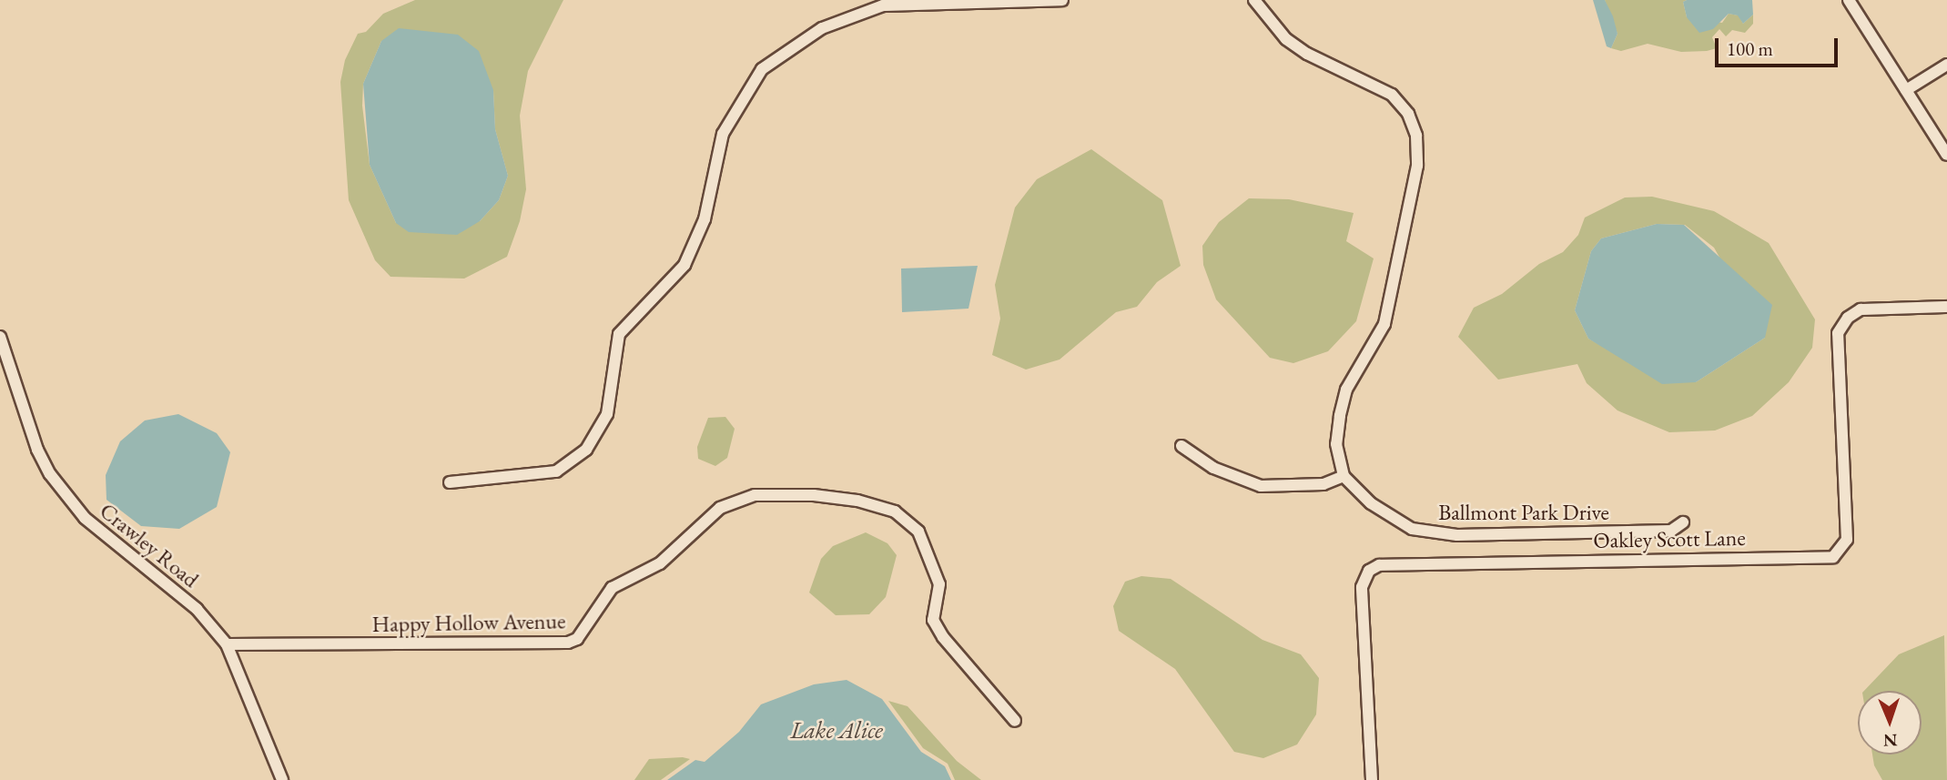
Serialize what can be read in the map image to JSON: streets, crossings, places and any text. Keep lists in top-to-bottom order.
{
  "streets": {
    "street": [
      "Ballmont Park Drive",
      "Oakley Scott Lane",
      "Crawley Road",
      "Happy Hollow Avenue"
    ]
  },
  "crossings": [
    ["Crawley Road", "Happy Hollow Avenue"]
  ],
  "water": ["Lake Alice"],
  "scale_bar": "100 m",
  "north": "bottom"
}
